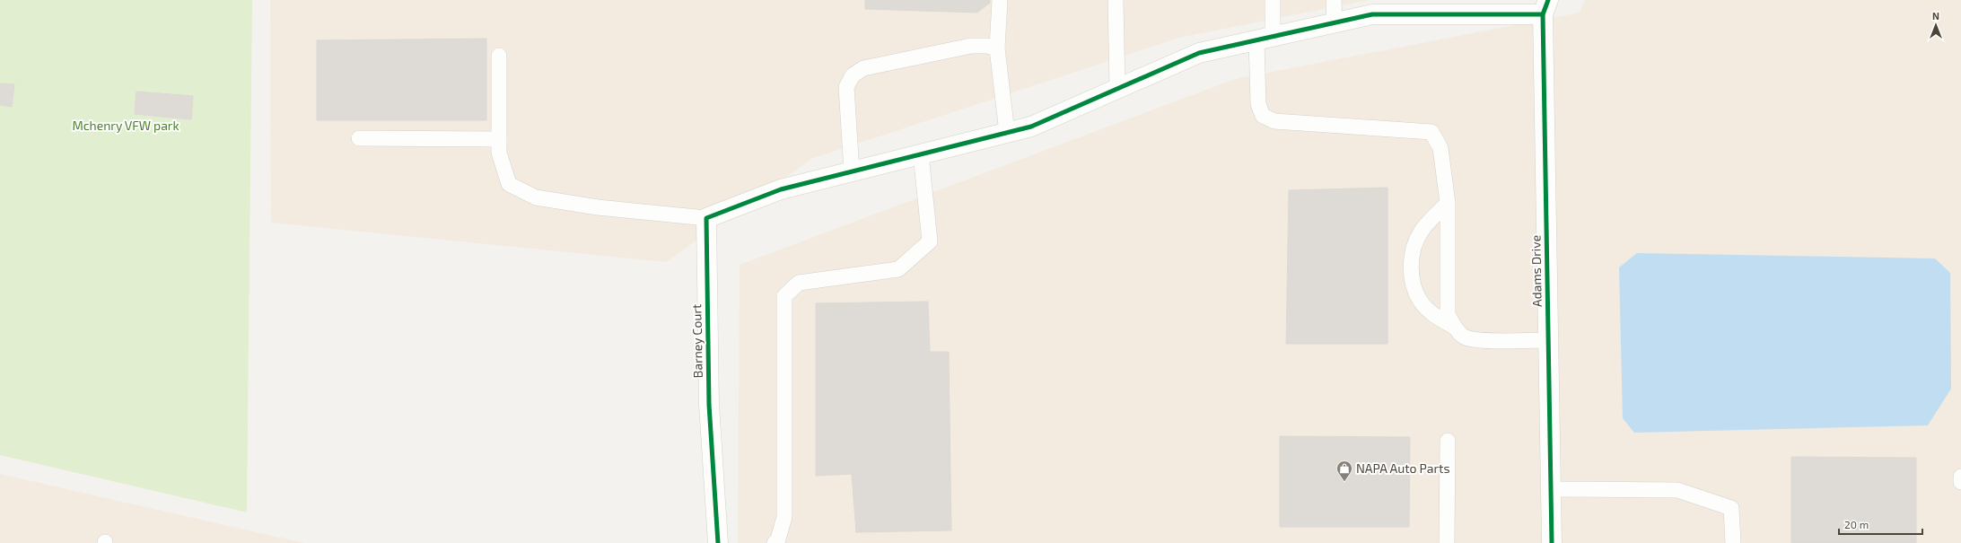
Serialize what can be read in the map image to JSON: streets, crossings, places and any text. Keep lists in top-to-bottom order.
{
  "streets": {
    "street": ["Adams Drive", "Barney Court"]
  },
  "parks": ["Mchenry VFW park"],
  "places": {
    "shop": ["NAPA Auto Parts"]
  },
  "scale_bar": "20 m",
  "north": "top"
}
